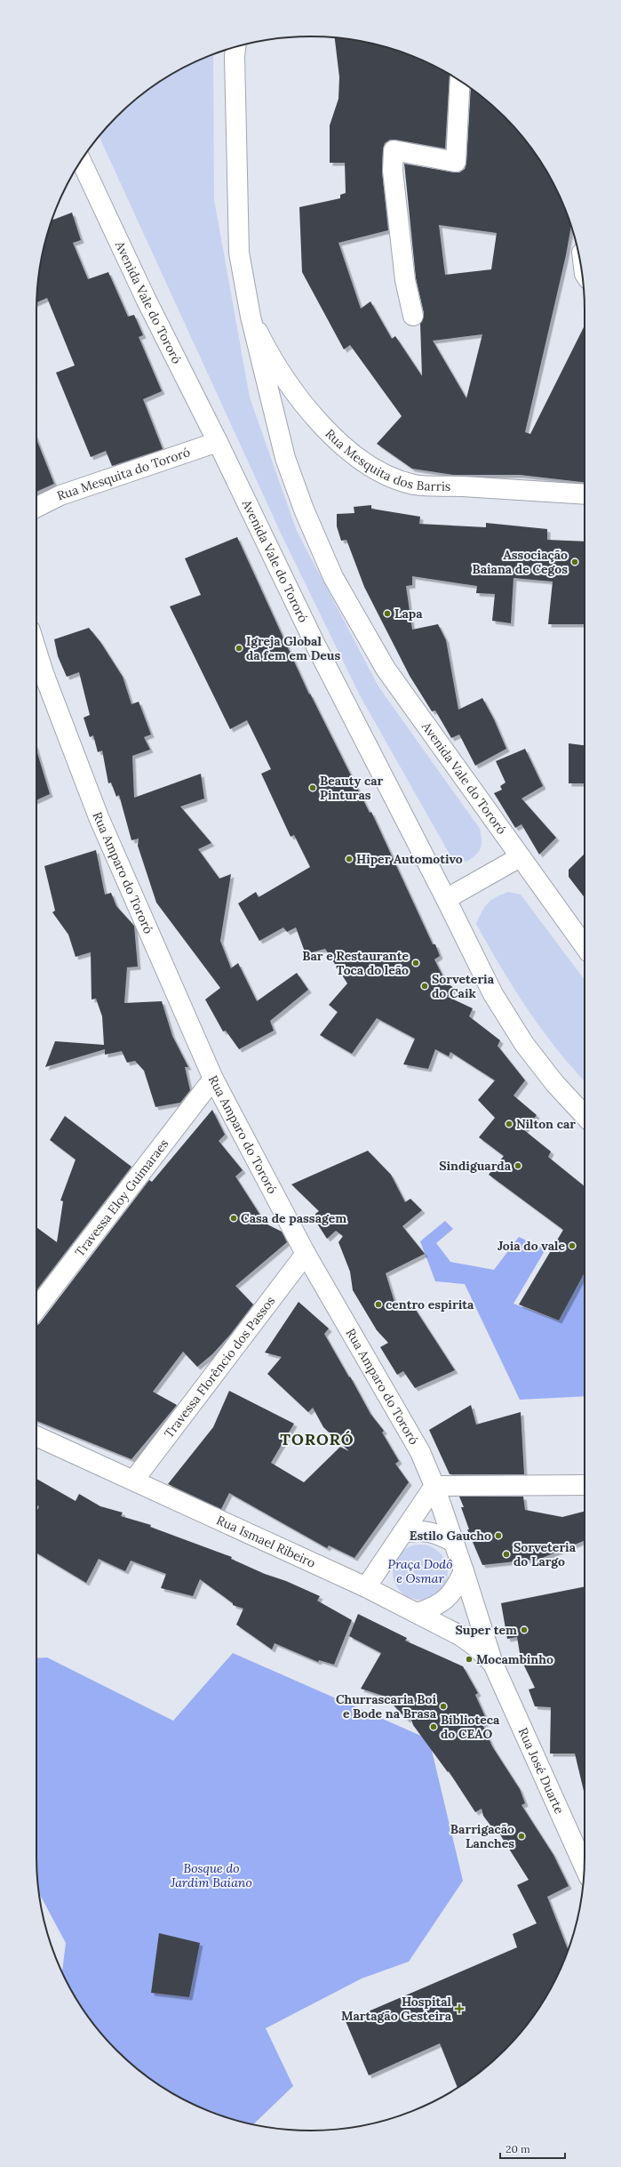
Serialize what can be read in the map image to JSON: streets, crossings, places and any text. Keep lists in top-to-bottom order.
{
  "streets": {
    "street": [
      "Avenida Vale do Tororó",
      "Rua Mesquita dos Barris",
      "Rua Mesquita do Tororó",
      "Rua Amparo do Tororó",
      "Travessa Eloy Guimaraes",
      "Travessa Florêncio dos Passos",
      "Rua Ismael Ribeiro",
      "Rua José Duarte"
    ]
  },
  "crossings": [
    ["Avenida Vale do Tororó", "Rua Mesquita dos Barris"],
    ["Avenida Vale do Tororó", "Rua Mesquita do Tororó"],
    ["Rua Amparo do Tororó", "Travessa Eloy Guimaraes"],
    ["Rua Amparo do Tororó", "Travessa Florêncio dos Passos"],
    ["Rua Amparo do Tororó", "Rua Ismael Ribeiro"],
    ["Rua Amparo do Tororó", "Rua José Duarte"],
    ["Travessa Florêncio dos Passos", "Rua Ismael Ribeiro"],
    ["Rua Ismael Ribeiro", "Rua José Duarte"]
  ],
  "districts": ["TORORÓ"],
  "parks": ["Praça Dodô e Osmar", "Bosque do Jardim Baiano"],
  "places": {
    "other": [
      "Associação Baiana de Cegos",
      "Lapa",
      "Igreja Global da fem em Deus",
      "Beauty car Pinturas",
      "Hiper Automotivo",
      "Bar e Restaurante Toca do leão",
      "Sorveteria do Caik",
      "Nilton car",
      "Sindiguarda",
      "Casa de passagem",
      "Joia do vale",
      "centro espirita",
      "Estilo Gaucho",
      "Sorveteria do Largo",
      "Super tem",
      "Mocambinho",
      "Churrascaria Boi e Bode na Brasa",
      "Biblioteca do CEAO",
      "Barrigacão Lanches"
    ],
    "health": ["Hospital Martagão Gesteira"]
  },
  "scale_bar": "20 m"
}
